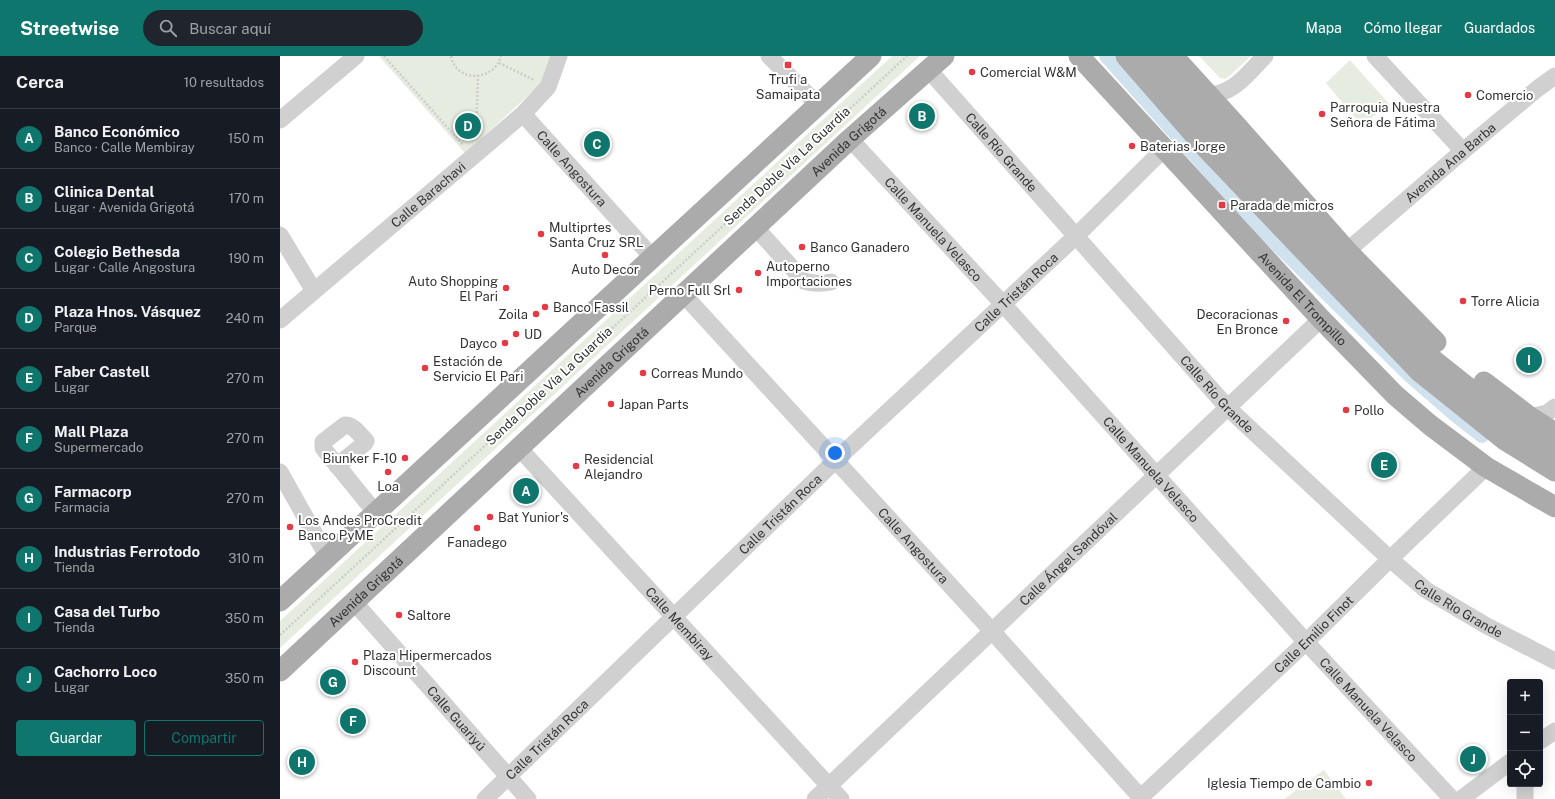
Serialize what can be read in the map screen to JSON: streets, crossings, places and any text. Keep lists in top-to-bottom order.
{
  "streets": {
    "main road": ["Avenida Grigotá", "Avenida El Trompillo"],
    "street": [
      "Calle Río Grande",
      "Avenida Ana Barba",
      "Calle Angostura",
      "Calle Barachavi",
      "Calle Manuela Velasco",
      "Calle Tristán Roca",
      "Calle Ángel Sandóval",
      "Calle Membiray",
      "Calle Emilio Finot",
      "Calle Guariyú"
    ],
    "path": ["Senda Doble Vía La Guardia"]
  },
  "crossings": [
    ["Avenida Grigotá", "Calle Río Grande"],
    ["Avenida Grigotá", "Calle Angostura"],
    ["Avenida Grigotá", "Calle Manuela Velasco"],
    ["Avenida Grigotá", "Calle Membiray"],
    ["Avenida Grigotá", "Calle Guariyú"],
    ["Calle Río Grande", "Calle Tristán Roca"],
    ["Calle Río Grande", "Calle Ángel Sandóval"],
    ["Calle Río Grande", "Calle Emilio Finot"],
    ["Calle Angostura", "Calle Barachavi"],
    ["Calle Angostura", "Calle Tristán Roca"],
    ["Calle Angostura", "Calle Ángel Sandóval"],
    ["Calle Angostura", "Calle Emilio Finot"],
    ["Calle Manuela Velasco", "Calle Tristán Roca"],
    ["Calle Manuela Velasco", "Calle Ángel Sandóval"],
    ["Calle Manuela Velasco", "Calle Emilio Finot"],
    ["Calle Tristán Roca", "Avenida El Trompillo"],
    ["Calle Tristán Roca", "Calle Membiray"],
    ["Calle Tristán Roca", "Calle Guariyú"],
    ["Avenida El Trompillo", "Calle Ángel Sandóval"],
    ["Avenida El Trompillo", "Calle Emilio Finot"],
    ["Calle Ángel Sandóval", "Calle Membiray"]
  ],
  "places": {
    "transit": ["Trufi a Samaipata", "Parada de micros"],
    "other": [
      "Comercial W&M",
      "Comercio",
      "Parroquia Nuestra Señora de Fátima",
      "Baterias Jorge",
      "Multiprtes Santa Cruz SRL",
      "Banco Ganadero",
      "Auto Decor",
      "Autoperno Importaciones",
      "Auto Shopping El Pari",
      "Perno Full Srl",
      "Torre Alicia",
      "Banco Fassil",
      "Zoila",
      "Decoracionas En Bronce",
      "UD",
      "Dayco",
      "Estación de Servicio El Pari",
      "Correas Mundo",
      "Japan Parts",
      "Pollo",
      "Biunker F-10",
      "Residencial Alejandro",
      "Loa",
      "Bat Yunior's",
      "Los Andes ProCredit Banco PyME",
      "Fanadego",
      "Saltore",
      "Plaza Hipermercados Discount",
      "Iglesia Tiempo de Cambio"
    ]
  },
  "page": {
    "header": "Streetwise",
    "search": "Buscar aquí",
    "nav": ["Mapa", "Cómo llegar", "Guardados"],
    "heading": ["Cerca", "10 resultados"],
    "pins": [
      "B",
      "D",
      "C",
      "I",
      "E",
      "A",
      "G",
      "F",
      "J",
      "H"
    ],
    "list": [
      {
        "mark": "A",
        "name": "Banco Económico",
        "note": "Banco · Calle Membiray",
        "value": "150 m"
      },
      {
        "mark": "B",
        "name": "Clinica Dental",
        "note": "Lugar · Avenida Grigotá",
        "value": "170 m"
      },
      {
        "mark": "C",
        "name": "Colegio Bethesda",
        "note": "Lugar · Calle Angostura",
        "value": "190 m"
      },
      {
        "mark": "D",
        "name": "Plaza Hnos. Vásquez",
        "note": "Parque",
        "value": "240 m"
      },
      {
        "mark": "E",
        "name": "Faber Castell",
        "note": "Lugar",
        "value": "270 m"
      },
      {
        "mark": "F",
        "name": "Mall Plaza",
        "note": "Supermercado",
        "value": "270 m"
      },
      {
        "mark": "G",
        "name": "Farmacorp",
        "note": "Farmacia",
        "value": "270 m"
      },
      {
        "mark": "H",
        "name": "Industrias Ferrotodo",
        "note": "Tienda",
        "value": "310 m"
      },
      {
        "mark": "I",
        "name": "Casa del Turbo",
        "note": "Tienda",
        "value": "350 m"
      },
      {
        "mark": "J",
        "name": "Cachorro Loco",
        "note": "Lugar",
        "value": "350 m"
      }
    ],
    "map_buttons": ["+", "−"],
    "buttons": ["Guardar", "Compartir"]
  }
}
